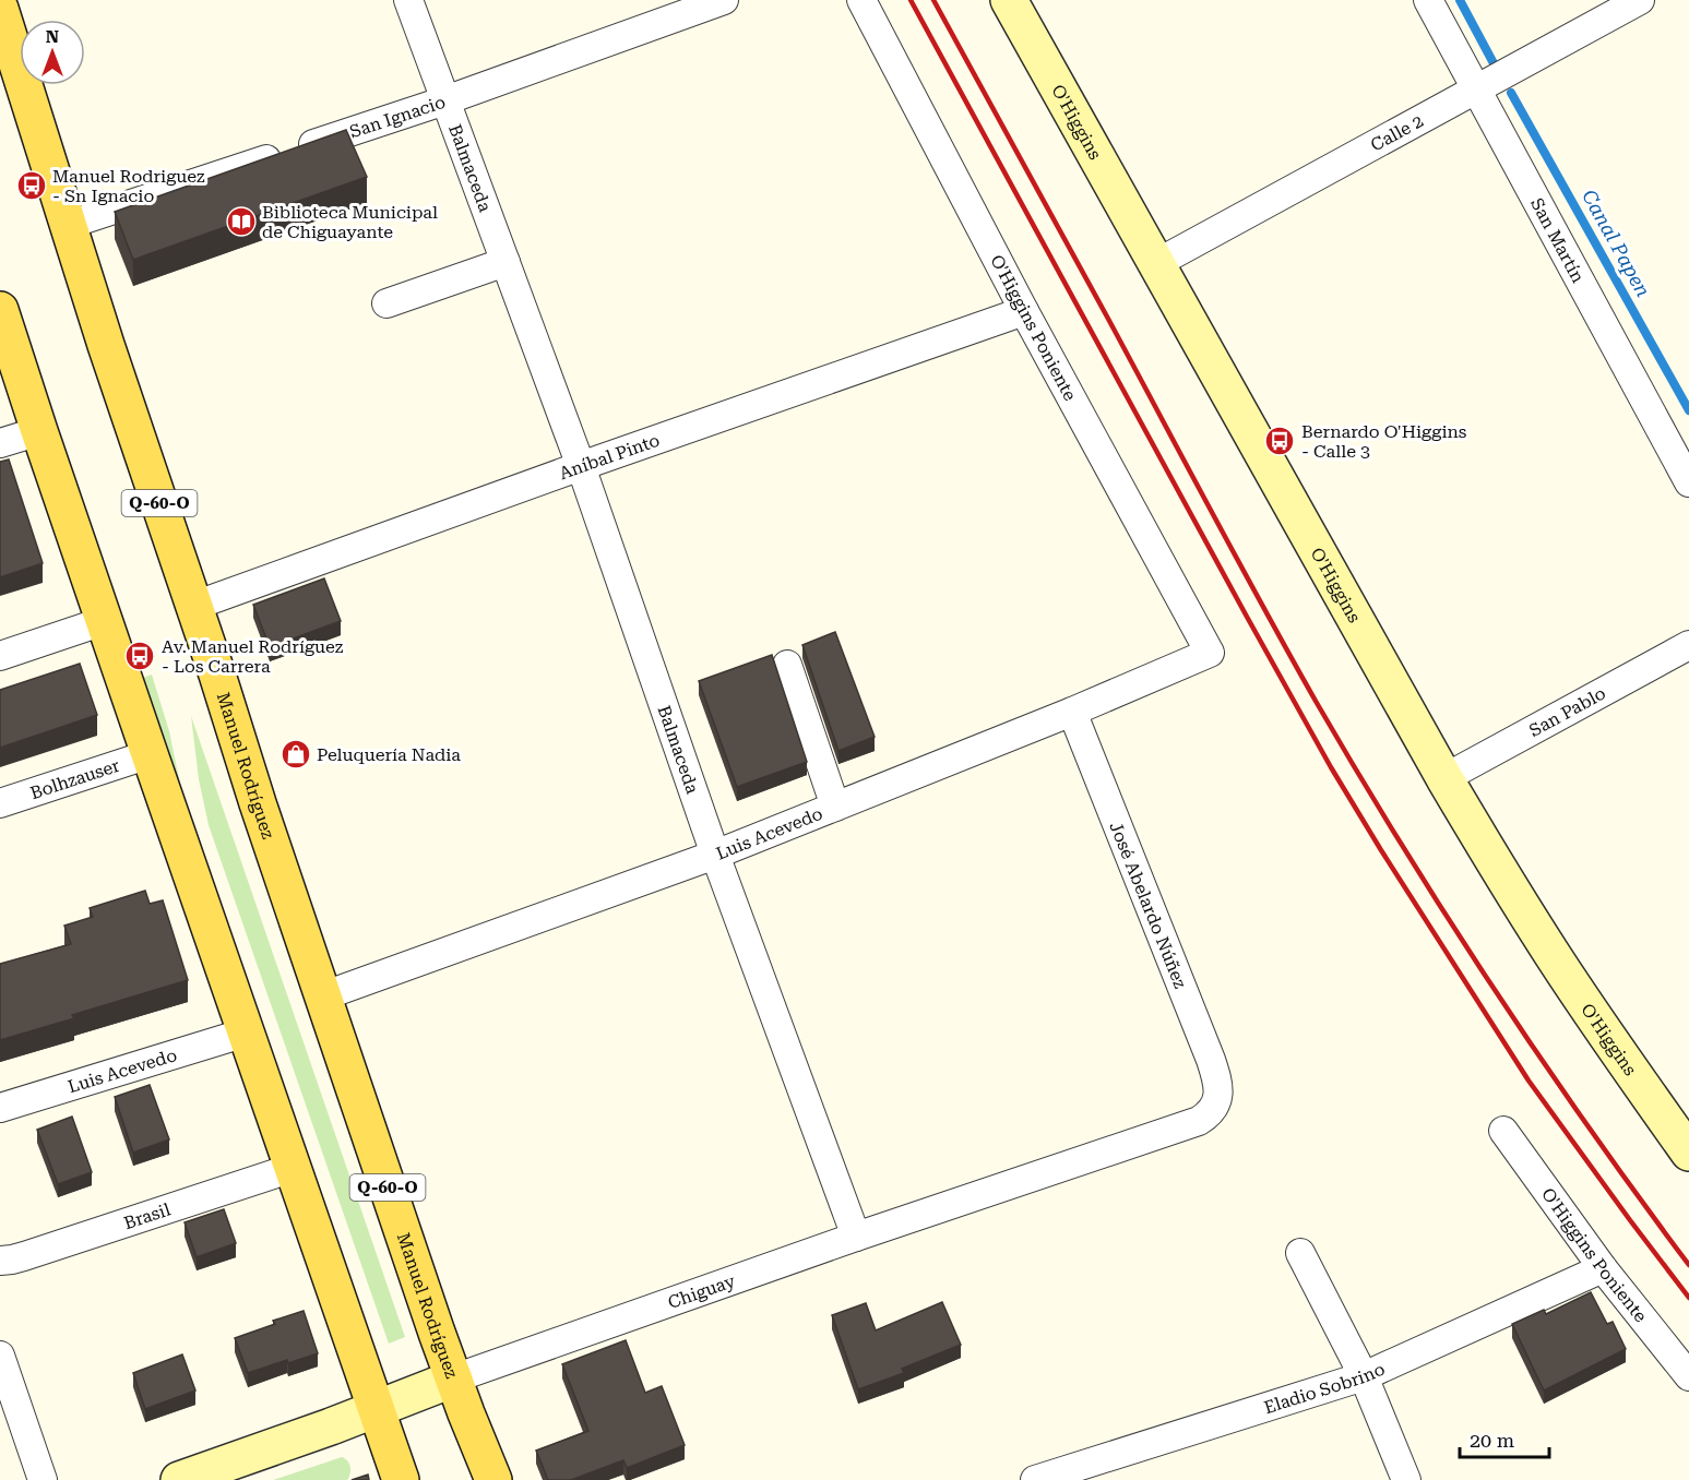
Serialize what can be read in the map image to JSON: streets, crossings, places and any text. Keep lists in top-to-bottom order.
{
  "streets": {
    "main road": ["Q-60-O", "Manuel Rodríguez"],
    "street": [
      "San Ignacio",
      "O'Higgins",
      "Calle 2",
      "Balmaceda",
      "San Martín",
      "O'Higgins Poniente",
      "Aníbal Pinto",
      "San Pablo",
      "Bolhzauser",
      "Luis Acevedo",
      "José Abelardo Núñez",
      "Brasil",
      "Chiguay",
      "Eladio Sobrino"
    ]
  },
  "crossings": [
    ["San Ignacio", "Balmaceda"],
    ["San Ignacio", "Manuel Rodríguez"],
    ["O'Higgins", "Calle 2"],
    ["O'Higgins", "San Pablo"],
    ["Calle 2", "San Martín"],
    ["Balmaceda", "Aníbal Pinto"],
    ["Balmaceda", "Luis Acevedo"],
    ["Balmaceda", "Chiguay"],
    ["O'Higgins Poniente", "Aníbal Pinto"],
    ["O'Higgins Poniente", "Luis Acevedo"],
    ["O'Higgins Poniente", "Eladio Sobrino"],
    ["Aníbal Pinto", "Manuel Rodríguez"],
    ["Manuel Rodríguez", "Luis Acevedo"],
    ["Manuel Rodríguez", "Chiguay"],
    ["Luis Acevedo", "José Abelardo Núñez"],
    ["José Abelardo Núñez", "Chiguay"]
  ],
  "water": ["Canal Papen"],
  "places": {
    "bus stop": ["Manuel Rodriguez - Sn Ignacio", "Bernardo O'Higgins - Calle 3", "Av. Manuel Rodríguez - Los Carrera"],
    "library": ["Biblioteca Municipal de Chiguayante"],
    "shop": ["Peluquería Nadia"]
  },
  "scale_bar": "20 m",
  "north": "top"
}
